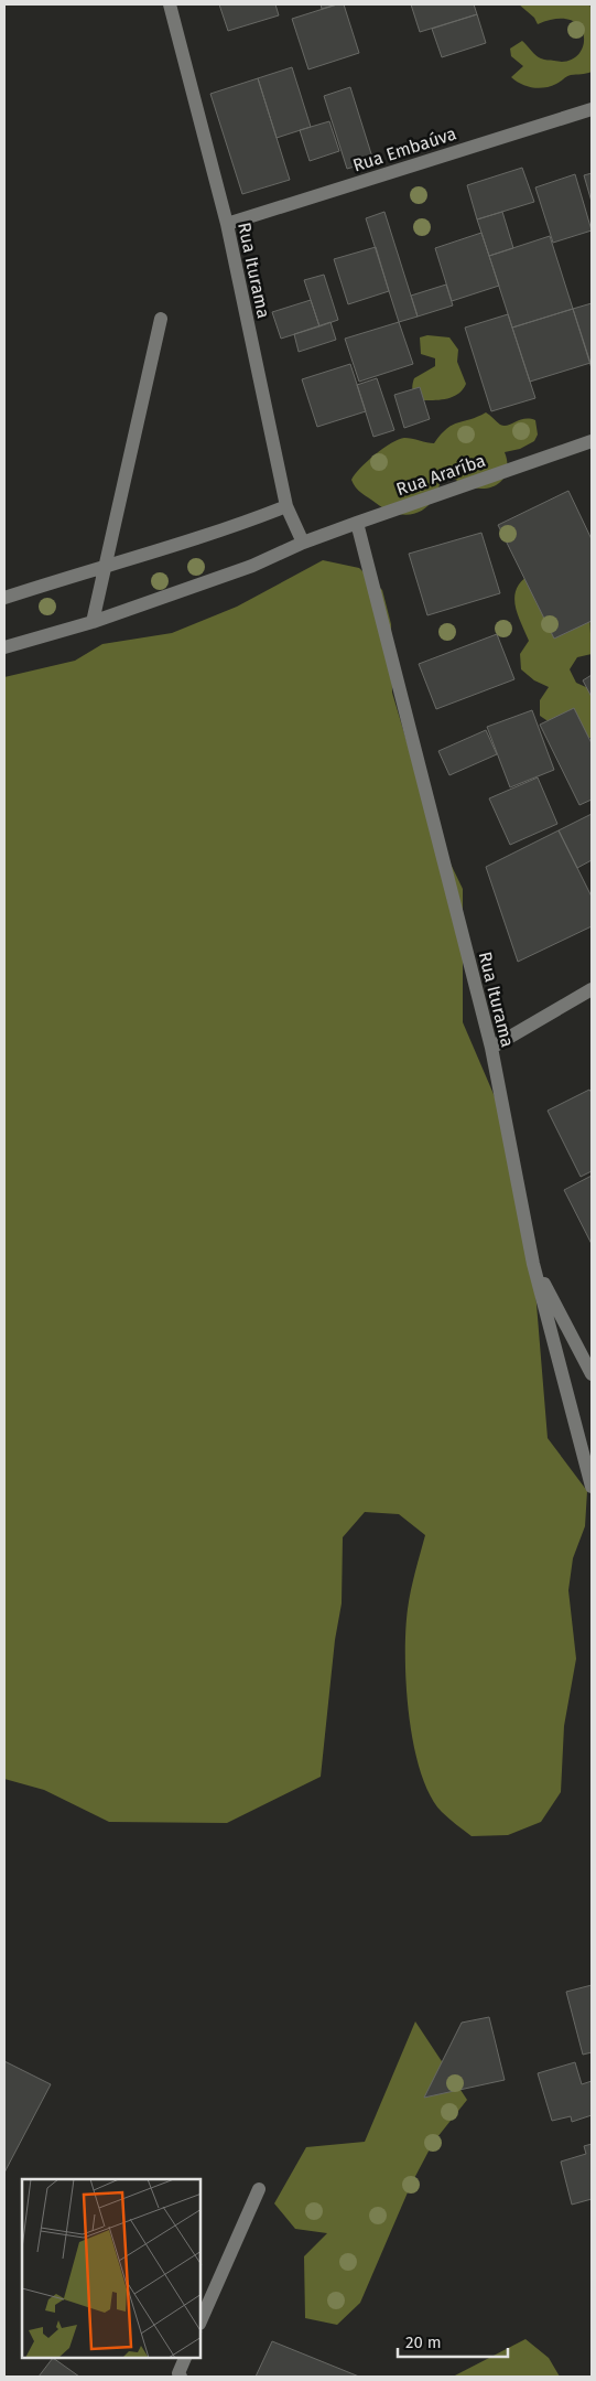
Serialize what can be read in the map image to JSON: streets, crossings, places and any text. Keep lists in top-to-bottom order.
{
  "streets": {
    "street": ["Rua Embaúva", "Rua Iturama", "Rua Araríba"]
  },
  "crossings": [
    ["Rua Embaúva", "Rua Iturama"],
    ["Rua Iturama", "Rua Araríba"]
  ],
  "scale_bar": "20 m"
}
